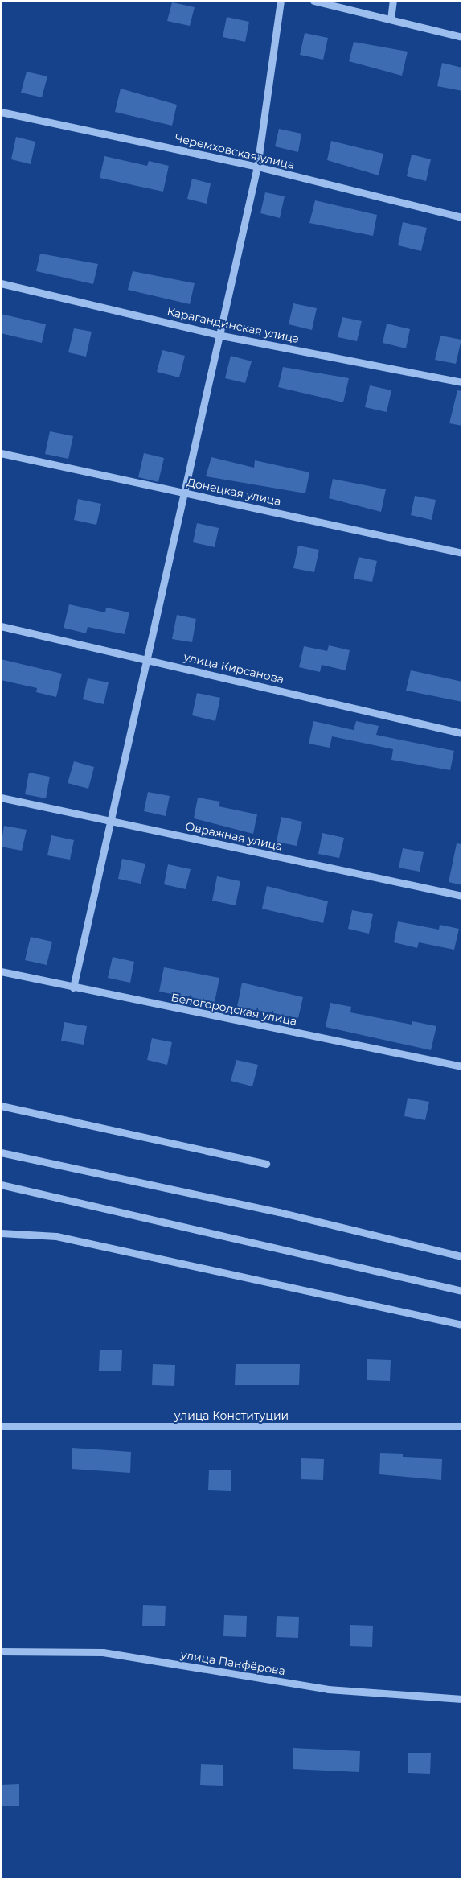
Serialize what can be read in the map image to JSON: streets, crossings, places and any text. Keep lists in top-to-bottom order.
{
  "streets": {
    "street": [
      "Черемховская улица",
      "Карагандинская улица",
      "Донецкая улица",
      "улица Кирсанова",
      "Овражная улица",
      "Белогородская улица",
      "улица Конституции",
      "улица Панфёрова"
    ]
  }
}
